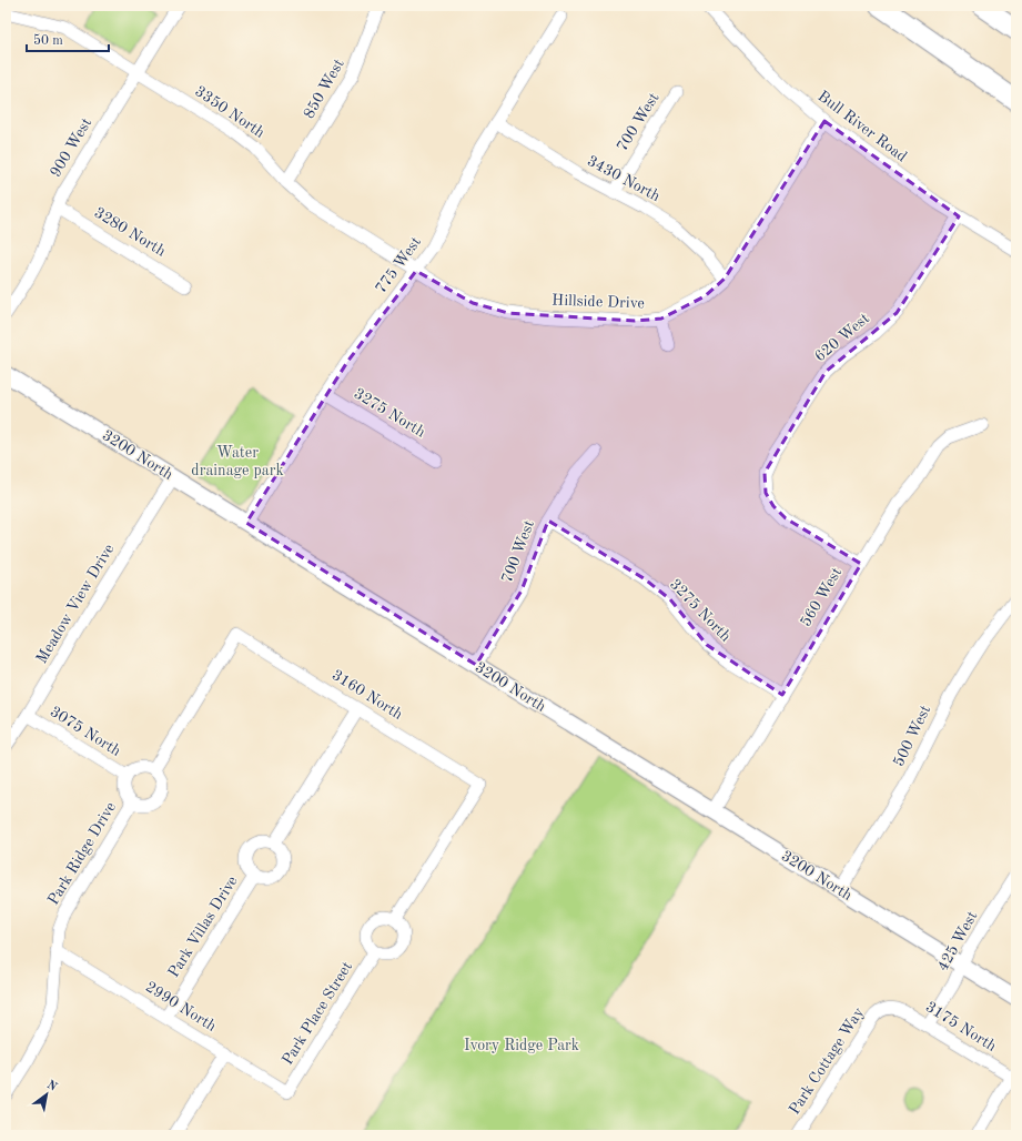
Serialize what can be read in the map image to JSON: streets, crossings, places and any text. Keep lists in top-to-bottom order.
{
  "streets": {
    "street": [
      "850 West",
      "3350 North",
      "700 West",
      "Bull River Road",
      "900 West",
      "3430 North",
      "3280 North",
      "775 West",
      "Hillside Drive",
      "620 West",
      "3275 North",
      "3200 North",
      "560 West",
      "Meadow View Drive",
      "3160 North",
      "3075 North",
      "500 West",
      "Park Ridge Drive",
      "Park Villas Drive",
      "425 West",
      "2990 North",
      "Park Place Street",
      "3175 North",
      "Park Cottage Way"
    ]
  },
  "crossings": [
    ["850 West", "3350 North"],
    ["3350 North", "900 West"],
    ["3350 North", "775 West"],
    ["3350 North", "Hillside Drive"],
    ["700 West", "3430 North"],
    ["700 West", "3275 North"],
    ["700 West", "3200 North"],
    ["Bull River Road", "Hillside Drive"],
    ["Bull River Road", "620 West"],
    ["900 West", "3280 North"],
    ["3430 North", "775 West"],
    ["3430 North", "Hillside Drive"],
    ["775 West", "Hillside Drive"],
    ["775 West", "3275 North"],
    ["775 West", "3200 North"],
    ["620 West", "560 West"],
    ["3275 North", "560 West"],
    ["3200 North", "560 West"],
    ["3200 North", "Meadow View Drive"],
    ["3200 North", "500 West"],
    ["3200 North", "425 West"],
    ["Meadow View Drive", "3075 North"],
    ["3160 North", "3075 North"],
    ["3160 North", "Park Ridge Drive"],
    ["3160 North", "Park Place Street"],
    ["3075 North", "Park Ridge Drive"],
    ["Park Ridge Drive", "2990 North"],
    ["Park Villas Drive", "2990 North"],
    ["425 West", "3175 North"],
    ["2990 North", "Park Place Street"],
    ["3175 North", "Park Cottage Way"]
  ],
  "parks": ["Water drainage park", "Ivory Ridge Park"],
  "scale_bar": "50 m",
  "north": "top right"
}
